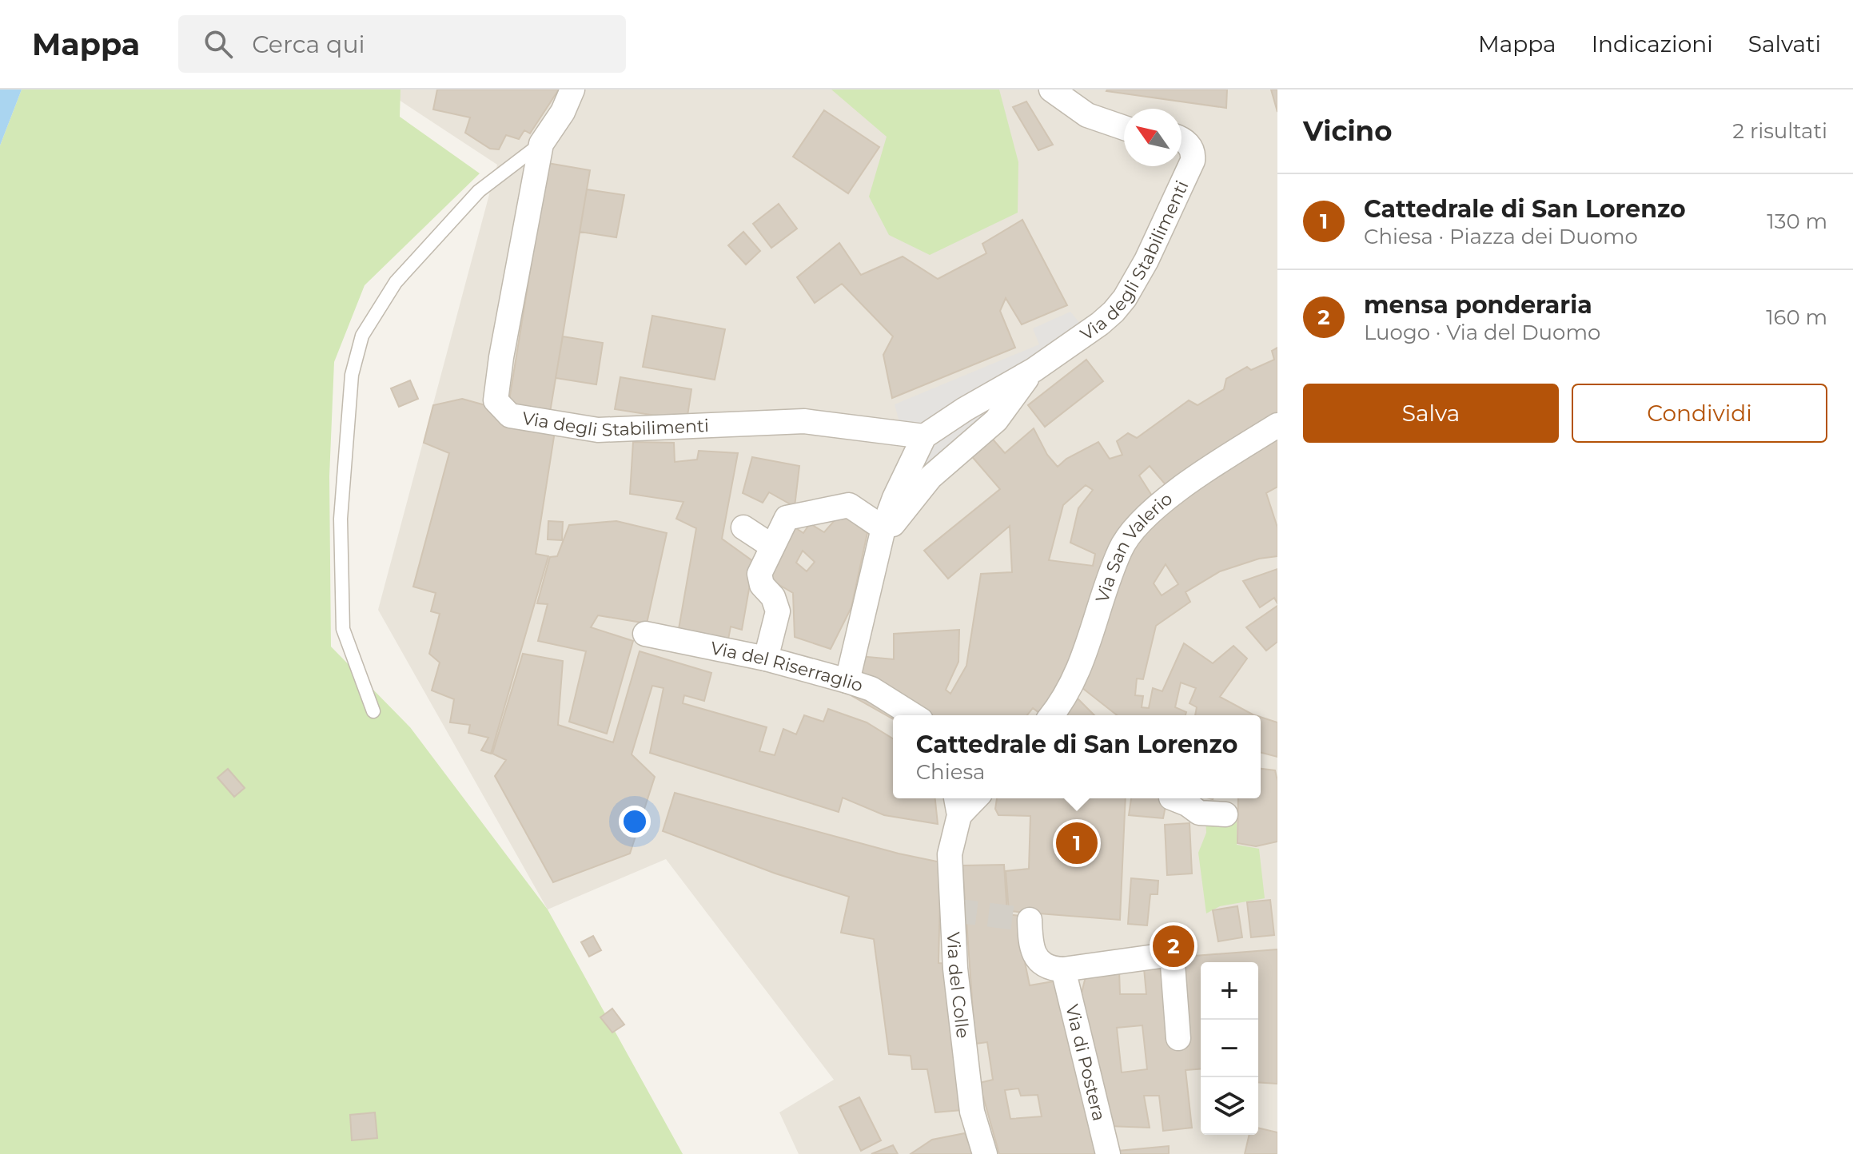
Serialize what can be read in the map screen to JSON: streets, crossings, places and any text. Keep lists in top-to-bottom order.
{
  "streets": {
    "street": [
      "Via degli Stabilimenti",
      "Via San Valerio",
      "Via del Riserraglio",
      "Via del Colle",
      "Via di Postera"
    ]
  },
  "north": "top left",
  "page": {
    "header": "Mappa",
    "search": "Cerca qui",
    "nav": ["Mappa", "Indicazioni", "Salvati"],
    "heading": ["Vicino", "2 risultati"],
    "list": [
      {
        "mark": "1",
        "name": "Cattedrale di San Lorenzo",
        "note": "Chiesa · Piazza dei Duomo",
        "value": "130 m"
      },
      {
        "mark": "2",
        "name": "mensa ponderaria",
        "note": "Luogo · Via del Duomo",
        "value": "160 m"
      }
    ],
    "buttons": ["Salva", "Condividi"],
    "popup": ["Cattedrale di San Lorenzo", "Chiesa"],
    "pins": ["1", "2"],
    "map_buttons": ["+", "−"]
  }
}
